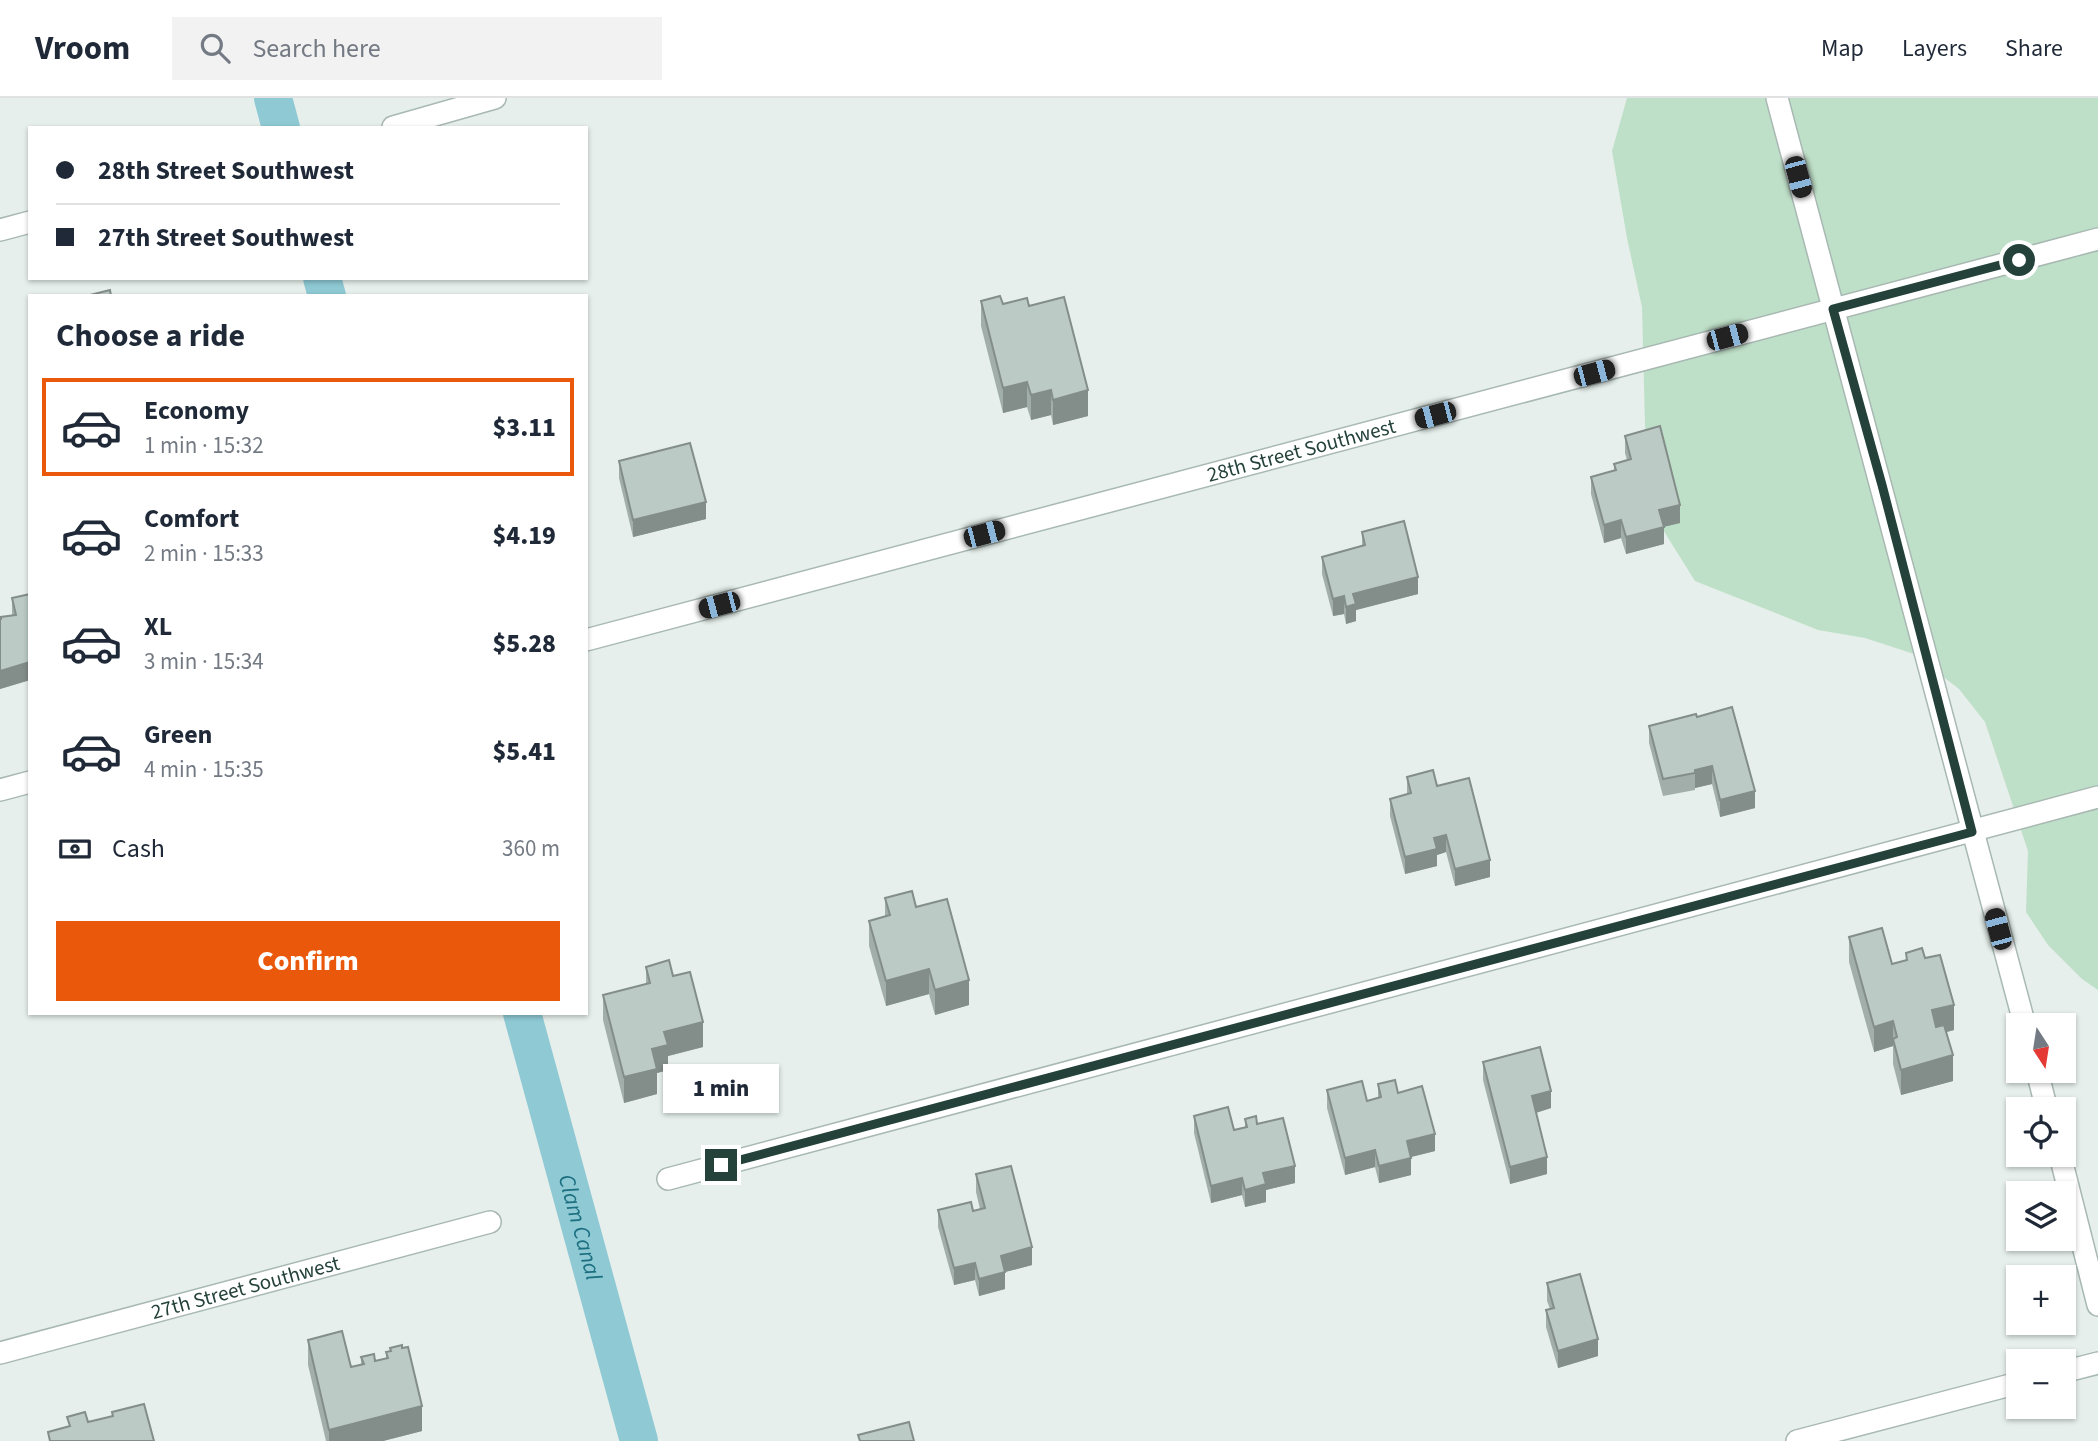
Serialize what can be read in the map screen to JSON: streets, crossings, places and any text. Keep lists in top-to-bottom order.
{
  "streets": {
    "street": ["28th Street Southwest", "27th Street Southwest"]
  },
  "water": ["Clam Canal"],
  "north": "bottom",
  "page": {
    "header": "Vroom",
    "search": "Search here",
    "nav": ["Map", "Layers", "Share"],
    "banner": ["28th Street Southwest", "27th Street Southwest"],
    "heading": "Choose a ride",
    "list": [
      {
        "name": "Economy",
        "note": "1 min · 15:32",
        "value": "$3.11"
      },
      {
        "name": "Comfort",
        "note": "2 min · 15:33",
        "value": "$4.19"
      },
      {
        "name": "XL",
        "note": "3 min · 15:34",
        "value": "$5.28"
      },
      {
        "name": "Green",
        "note": "4 min · 15:35",
        "value": "$5.41"
      }
    ],
    "pay": ["Cash", "360 m"],
    "buttons": "Confirm",
    "map_buttons": ["+", "−"],
    "bubble": "1 min"
  }
}
